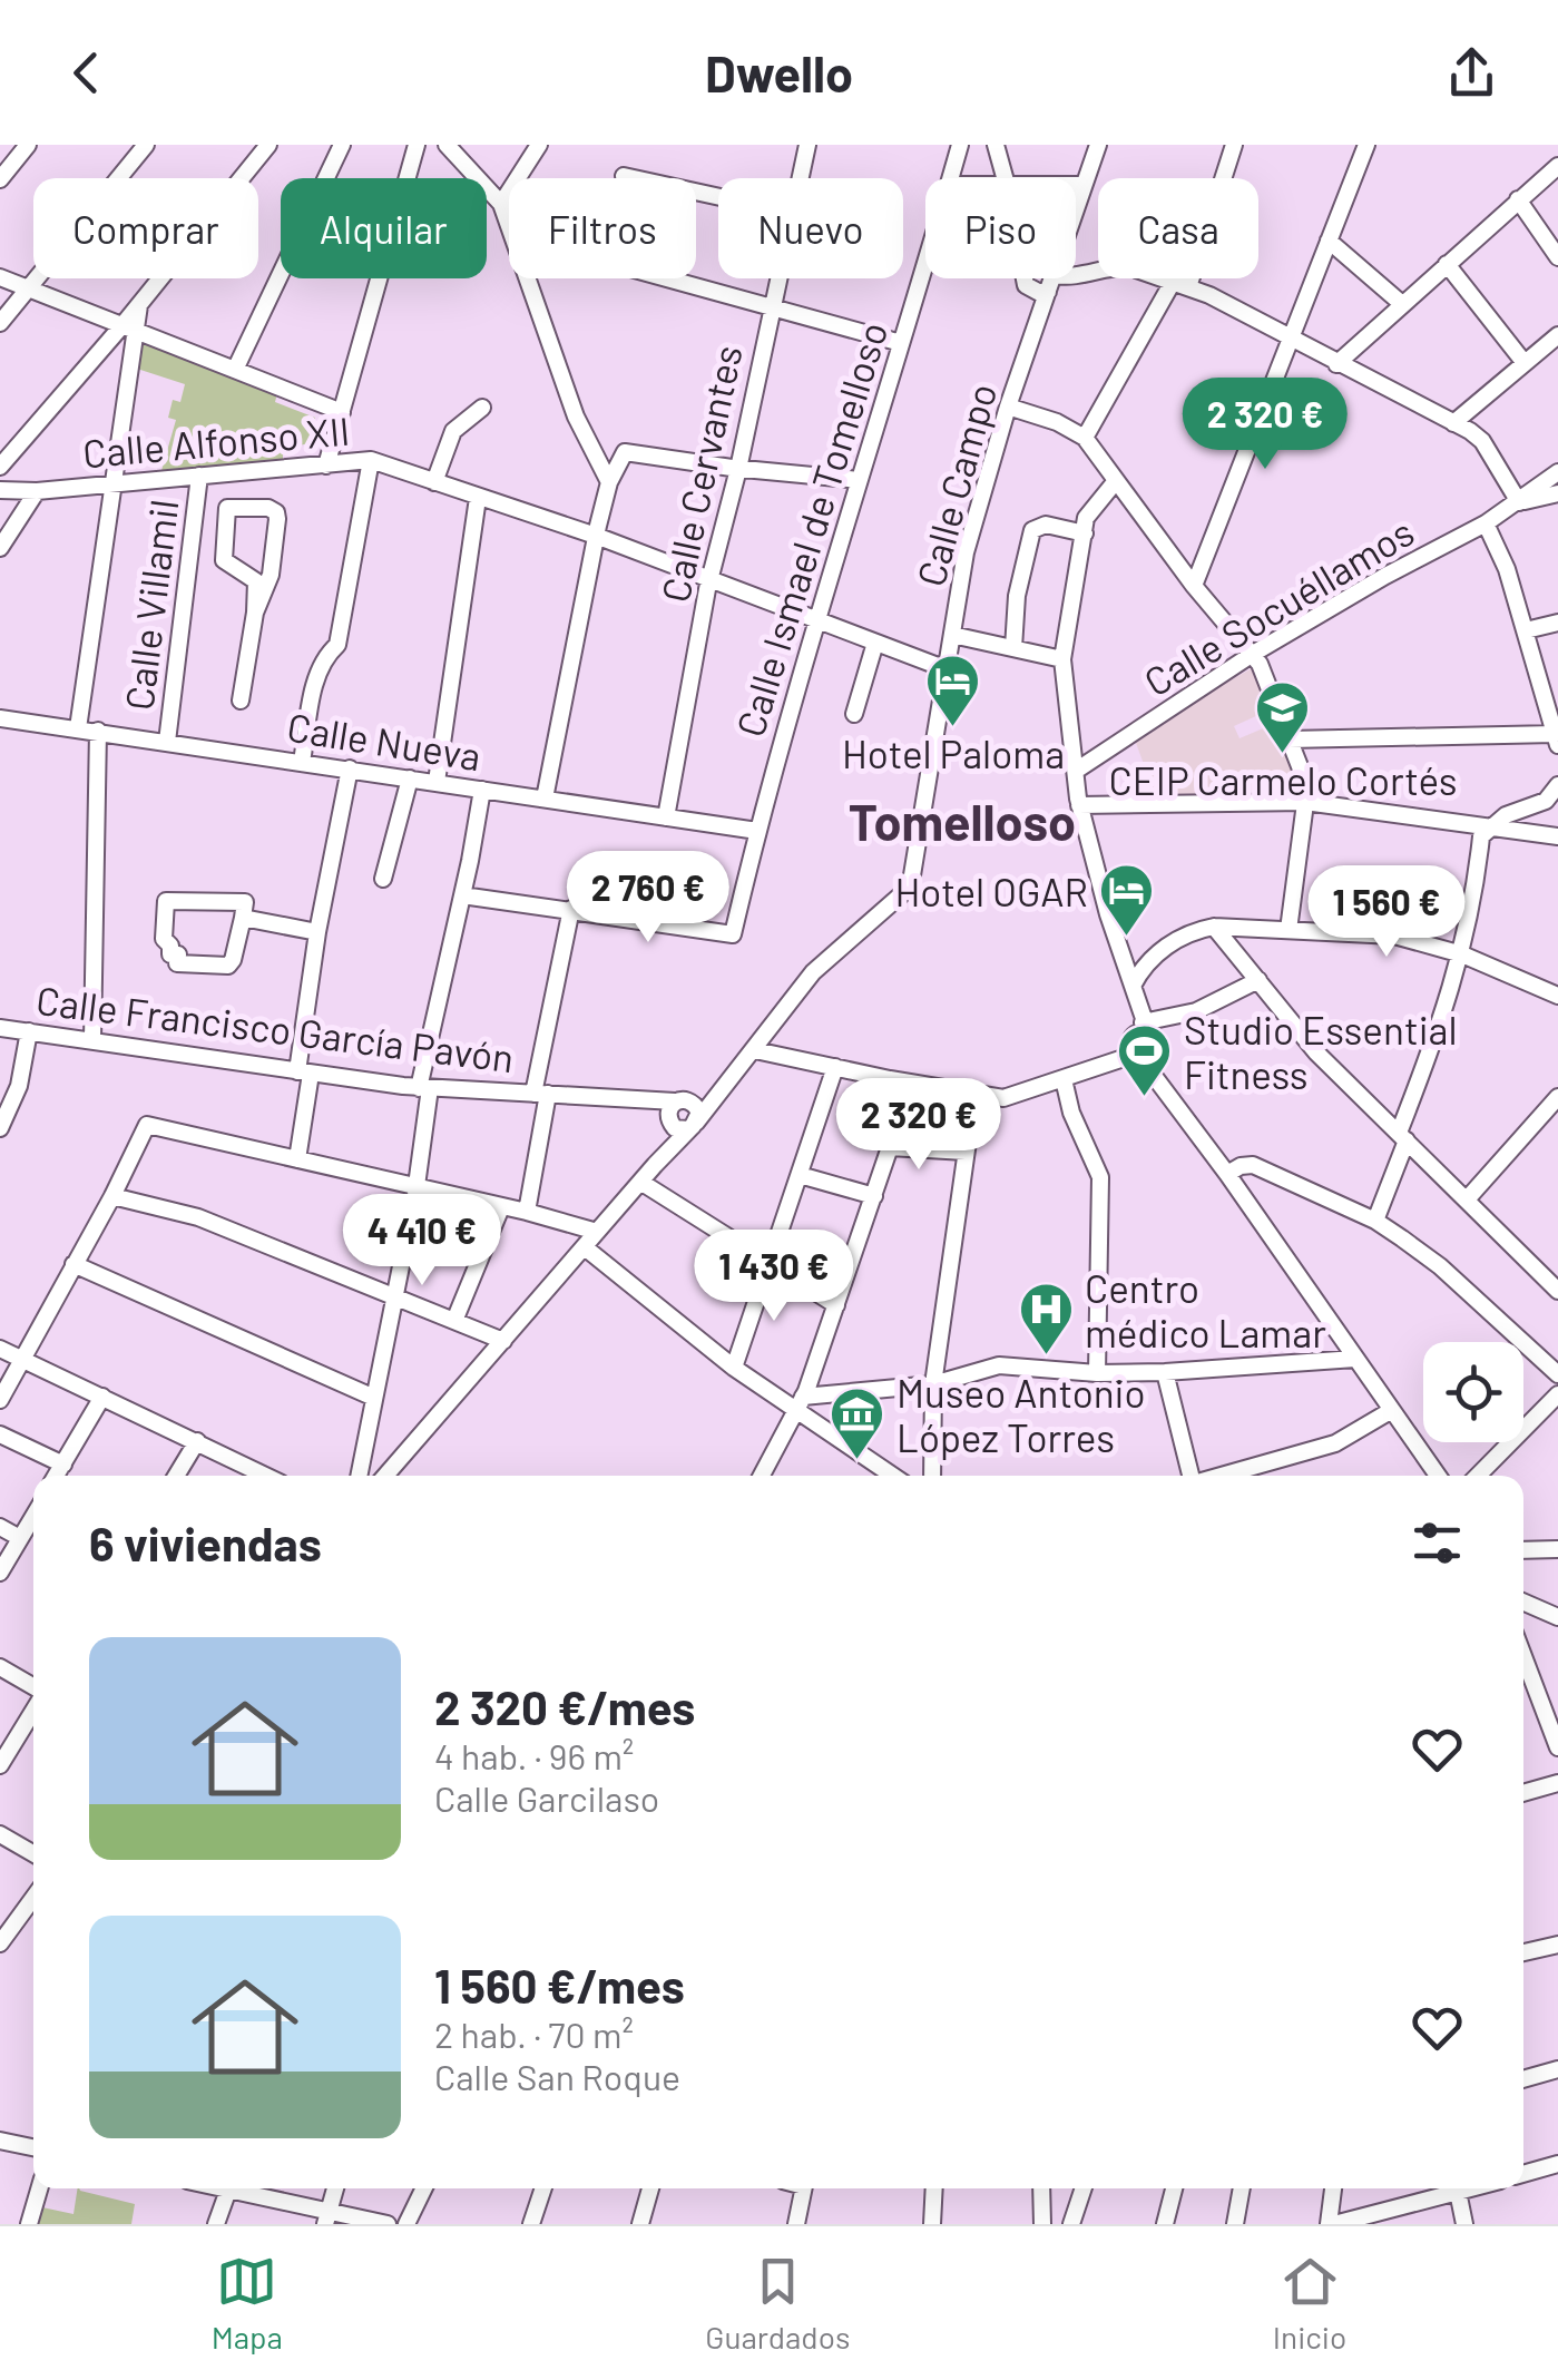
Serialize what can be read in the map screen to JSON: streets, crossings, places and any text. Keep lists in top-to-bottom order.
{
  "streets": {
    "street": [
      "Calle Alfonso XII",
      "Calle Cervantes",
      "Calle Campo",
      "Calle Ismael de Tomelloso",
      "Calle Villamil",
      "Calle Socuéllamos",
      "Calle Nueva",
      "Calle Francisco García Pavón"
    ]
  },
  "crossings": [
    ["Calle Alfonso XII", "Calle Cervantes"],
    ["Calle Alfonso XII", "Calle Campo"],
    ["Calle Alfonso XII", "Calle Ismael de Tomelloso"],
    ["Calle Alfonso XII", "Calle Villamil"],
    ["Calle Cervantes", "Calle Nueva"],
    ["Calle Campo", "Calle Francisco García Pavón"],
    ["Calle Ismael de Tomelloso", "Calle Nueva"],
    ["Calle Villamil", "Calle Nueva"]
  ],
  "districts": ["Tomelloso"],
  "places": {
    "hotel": ["Hotel Paloma", "Hotel OGAR"],
    "school or university": ["CEIP Carmelo Cortés"],
    "sports": ["Studio Essential Fitness"],
    "hospital": ["Centro médico Lamar"],
    "museum": ["Museo Antonio López Torres"]
  },
  "page": {
    "header": "Dwello",
    "chip": [
      "Comprar",
      "Alquilar",
      "Filtros",
      "Nuevo",
      "Piso",
      "Casa"
    ],
    "price": [
      "2 320 €",
      "2 760 €",
      "1 560 €",
      "2 320 €",
      "4 410 €",
      "1 430 €"
    ],
    "heading": "6 viviendas",
    "list": [
      {
        "name": "2 320 €/mes",
        "note": "4 hab. · 96 m² · Calle Garcilaso"
      },
      {
        "name": "1 560 €/mes",
        "note": "2 hab. · 70 m² · Calle San Roque"
      }
    ],
    "tabs": ["Mapa", "Guardados", "Inicio"]
  }
}
